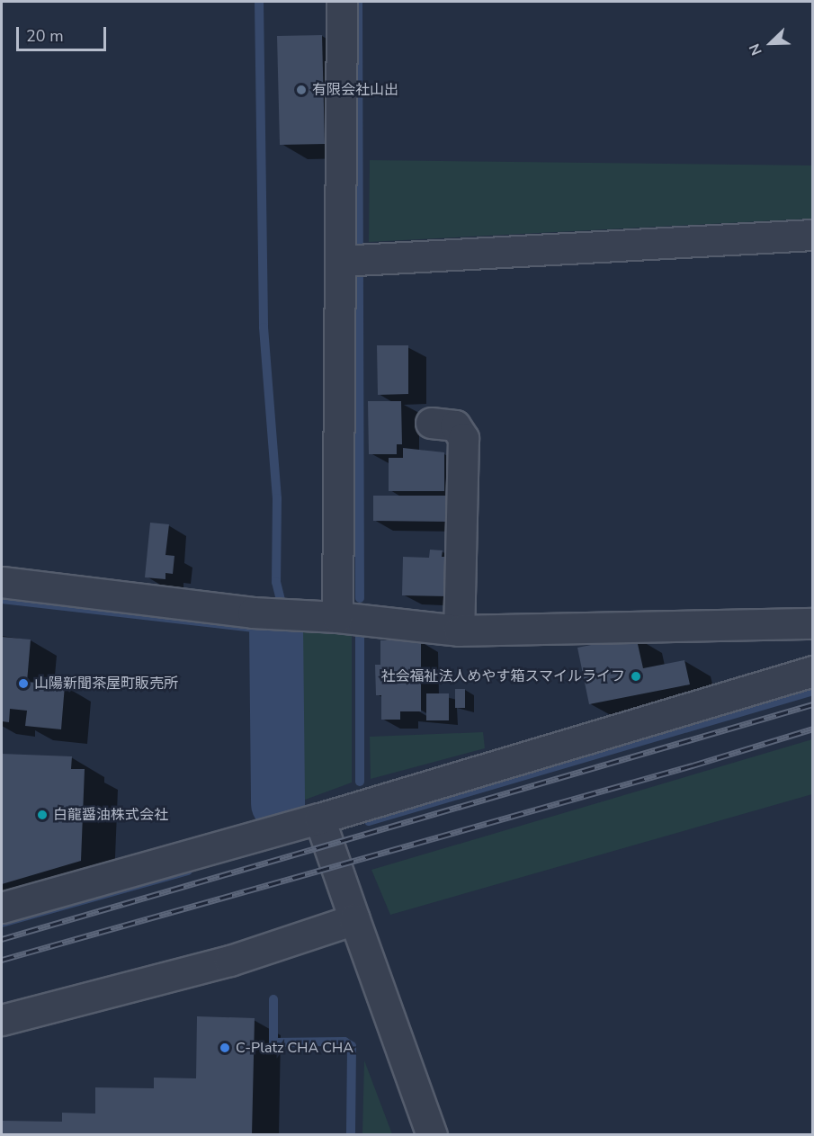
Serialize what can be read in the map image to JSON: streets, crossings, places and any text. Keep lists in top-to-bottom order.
{
  "places": [
    "有限会社山出",
    "社会福祉法人めやす箱スマイルライフ",
    "山陽新聞茶屋町販売所",
    "白龍醤油株式会社",
    "C-Platz CHA CHA"
  ],
  "scale_bar": "20 m",
  "north": "bottom left"
}
